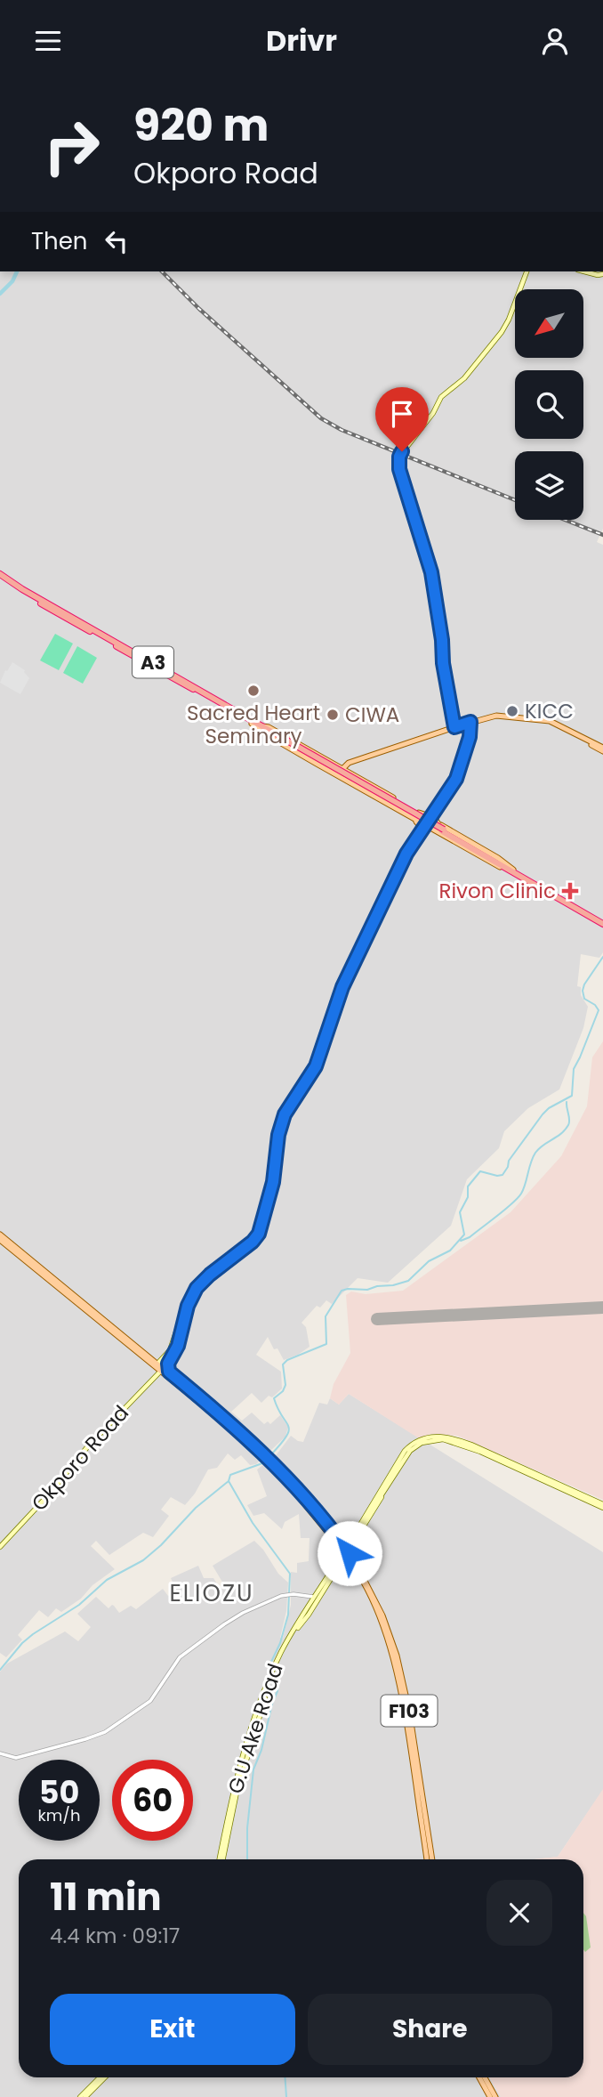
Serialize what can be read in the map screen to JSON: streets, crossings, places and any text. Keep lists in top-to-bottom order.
{
  "streets": {
    "highway": ["A3"],
    "main road": ["Okporo Road", "F103", "G.U Ake Road"]
  },
  "crossings": [
    ["Okporo Road", "F103"]
  ],
  "districts": ["ELIOZU"],
  "places": {
    "other": ["Sacred Heart Seminary", "KICC", "CIWA"],
    "health": ["Rivon Clinic"]
  },
  "north": "bottom left",
  "page": {
    "header": "Drivr",
    "turn": ["920 m", "Okporo Road"],
    "then": "Then",
    "speed": "50 km/h",
    "limit": "60",
    "heading": ["11 min", "4.4 km · 09:17"],
    "buttons": ["Exit", "Share"]
  }
}
